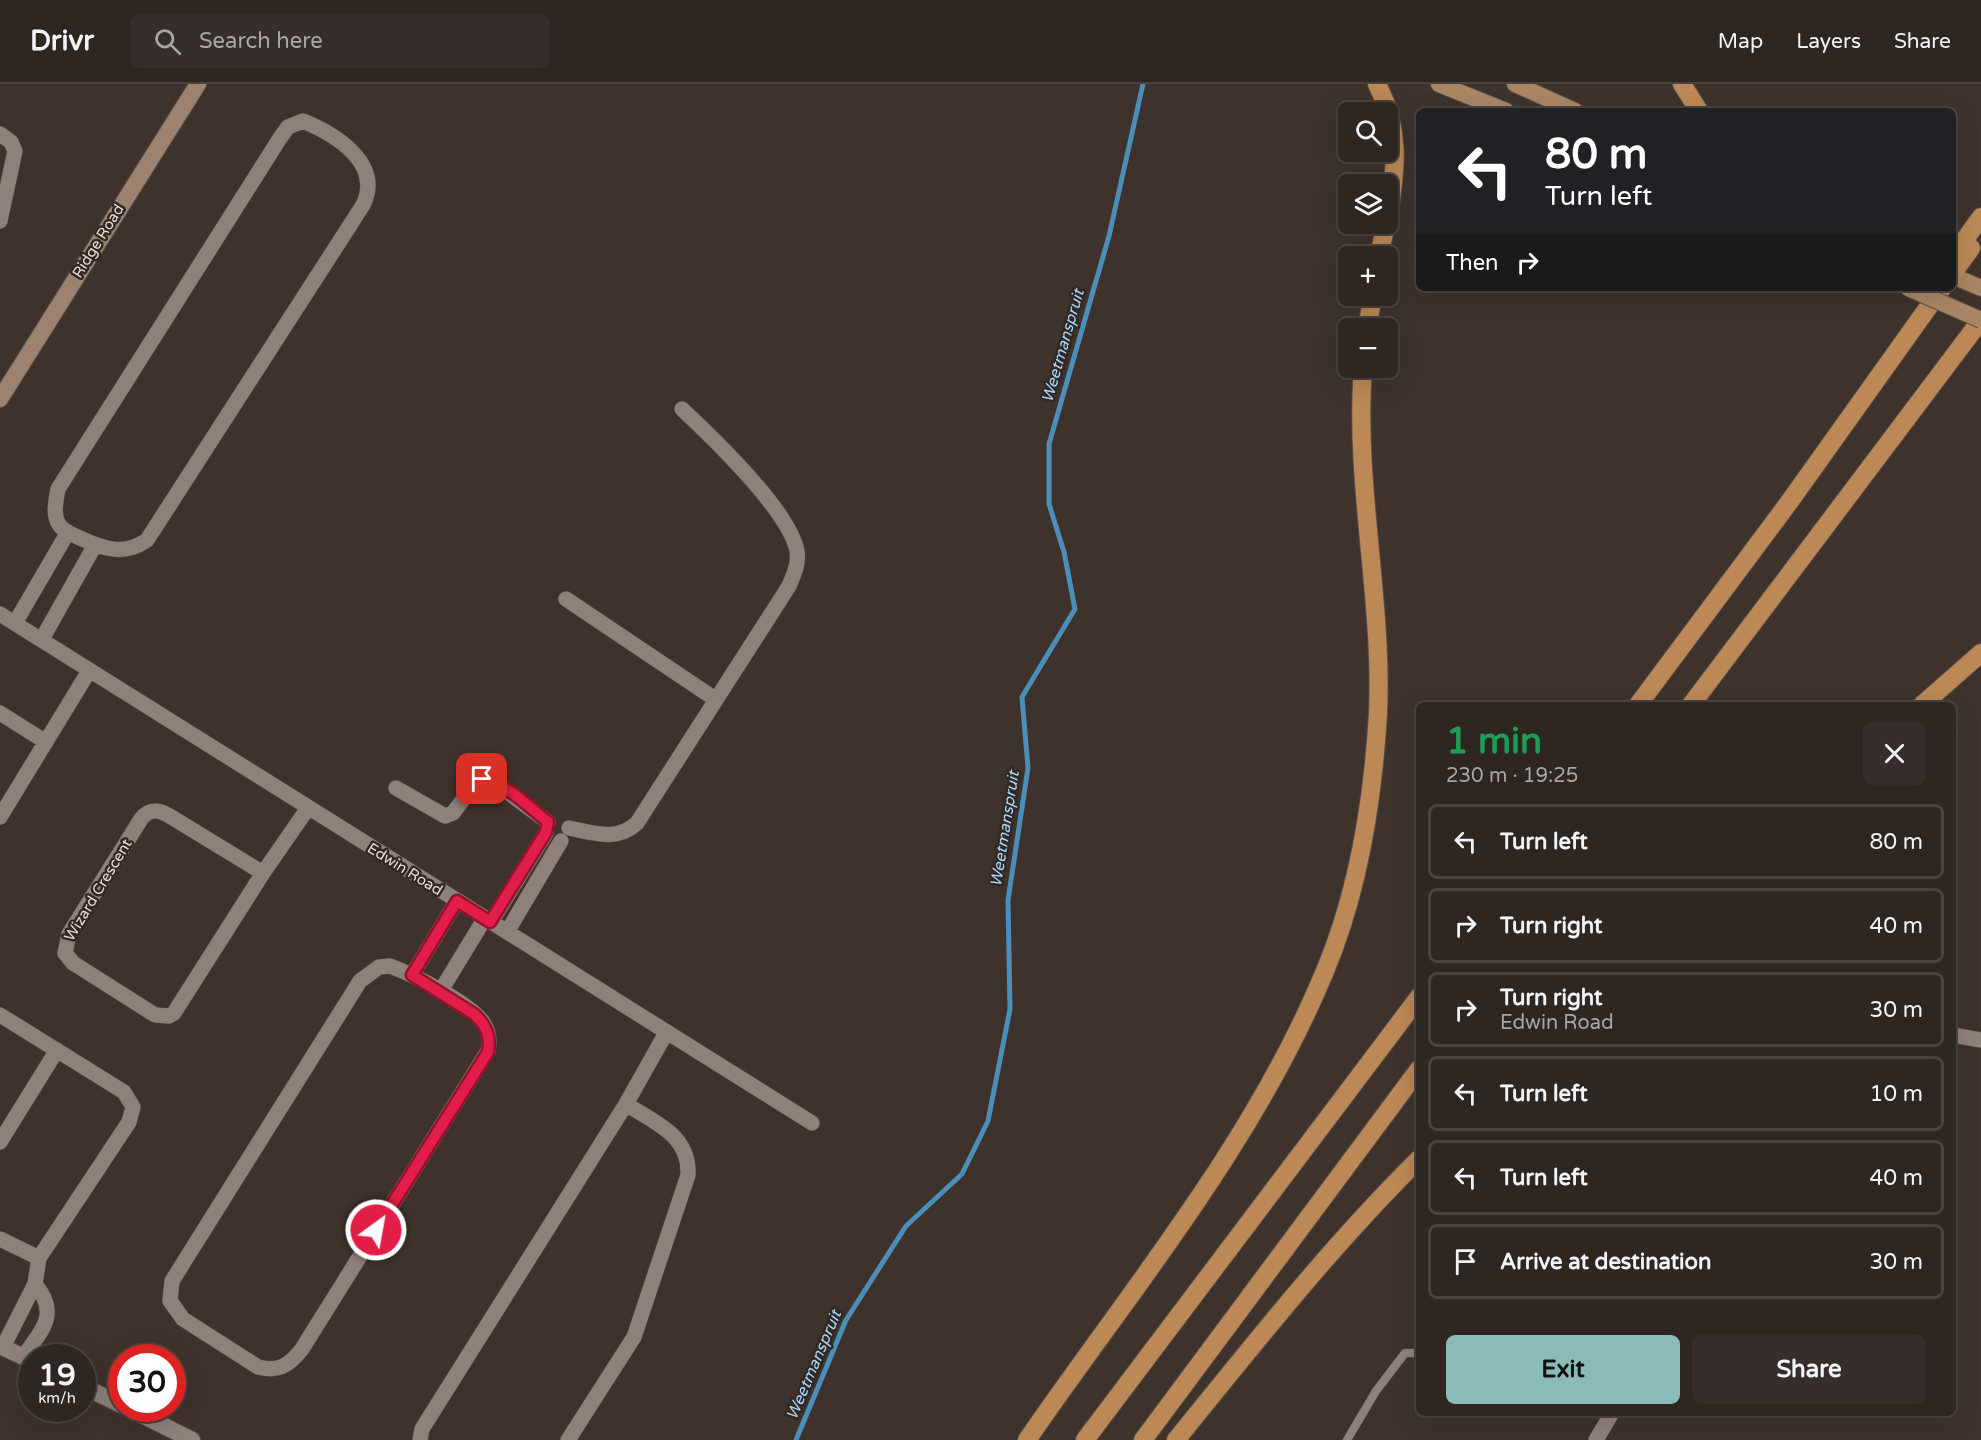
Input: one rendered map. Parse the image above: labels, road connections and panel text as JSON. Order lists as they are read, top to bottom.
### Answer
{
  "streets": {
    "main road": ["Ridge Road"],
    "street": ["Edwin Road", "Wizard Crescent"]
  },
  "crossings": [
    ["Edwin Road", "Wizard Crescent"]
  ],
  "water": ["Weetmanspruit"],
  "page": {
    "header": "Drivr",
    "search": "Search here",
    "nav": ["Map", "Layers", "Share"],
    "map_buttons": ["+", "−"],
    "turn": ["80 m", "Turn left"],
    "then": "Then",
    "heading": ["1 min", "230 m · 19:25"],
    "list": [
      {
        "name": "Turn left",
        "value": "80 m"
      },
      {
        "name": "Turn right",
        "value": "40 m"
      },
      {
        "name": "Turn right",
        "note": "Edwin Road",
        "value": "30 m"
      },
      {
        "name": "Turn left",
        "value": "10 m"
      },
      {
        "name": "Turn left",
        "value": "40 m"
      },
      {
        "name": "Arrive at destination",
        "value": "30 m"
      }
    ],
    "buttons": ["Exit", "Share"],
    "speed": "19 km/h",
    "limit": "30"
  }
}
